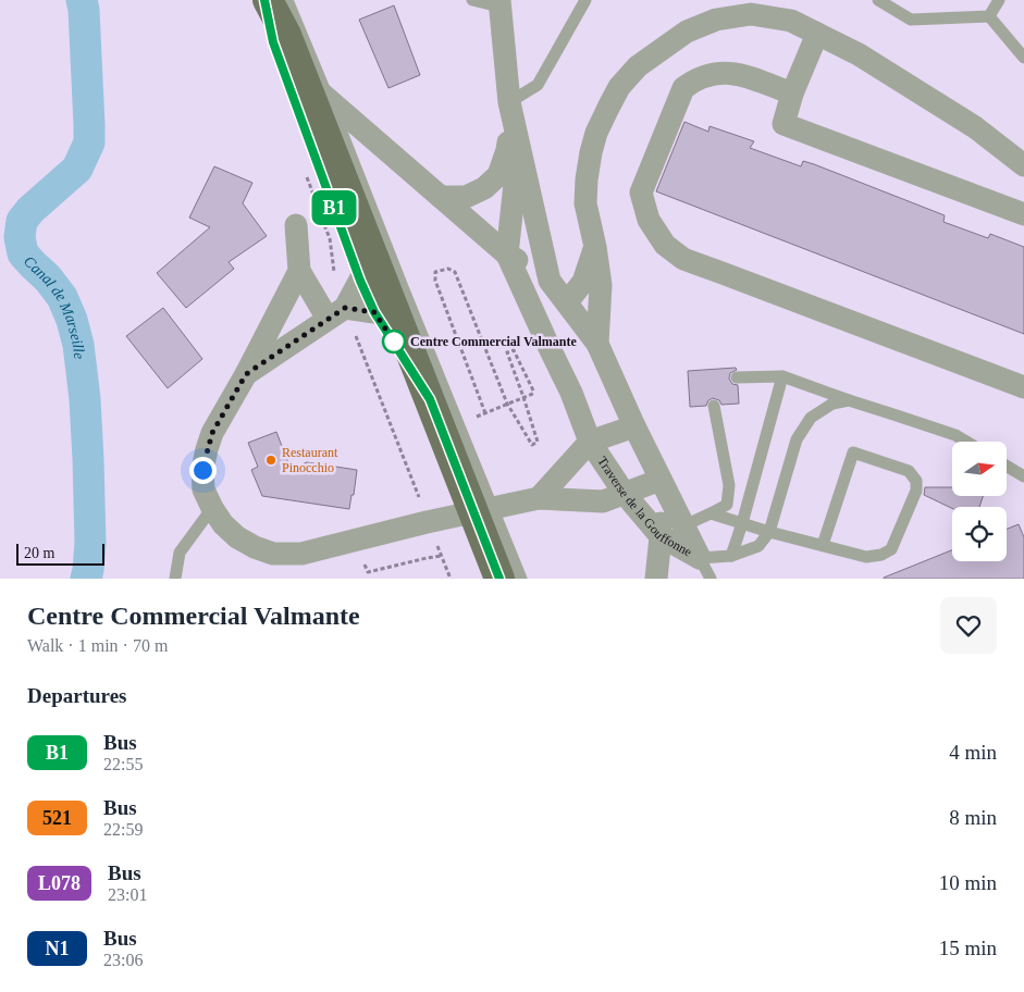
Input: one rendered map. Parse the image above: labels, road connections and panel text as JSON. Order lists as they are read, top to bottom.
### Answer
{
  "streets": {
    "street": ["Traverse de la Gouffonne"]
  },
  "water": ["Canal de Marseille"],
  "places": ["Centre Commercial Valmante", "Restaurant Pinocchio"],
  "lines": ["bus line B1"],
  "scale_bar": "20 m",
  "north": "right",
  "page": {
    "on_map": "B1",
    "scale": "20 m",
    "heading": [
      ["Centre Commercial Valmante", "Walk · 1 min · 70 m"],
      "Departures"
    ],
    "list": [
      {
        "mark": "B1",
        "name": "Bus",
        "note": "22:55",
        "value": "4 min"
      },
      {
        "mark": "521",
        "name": "Bus",
        "note": "22:59",
        "value": "8 min"
      },
      {
        "mark": "L078",
        "name": "Bus",
        "note": "23:01",
        "value": "10 min"
      },
      {
        "mark": "N1",
        "name": "Bus",
        "note": "23:06",
        "value": "15 min"
      }
    ]
  }
}
